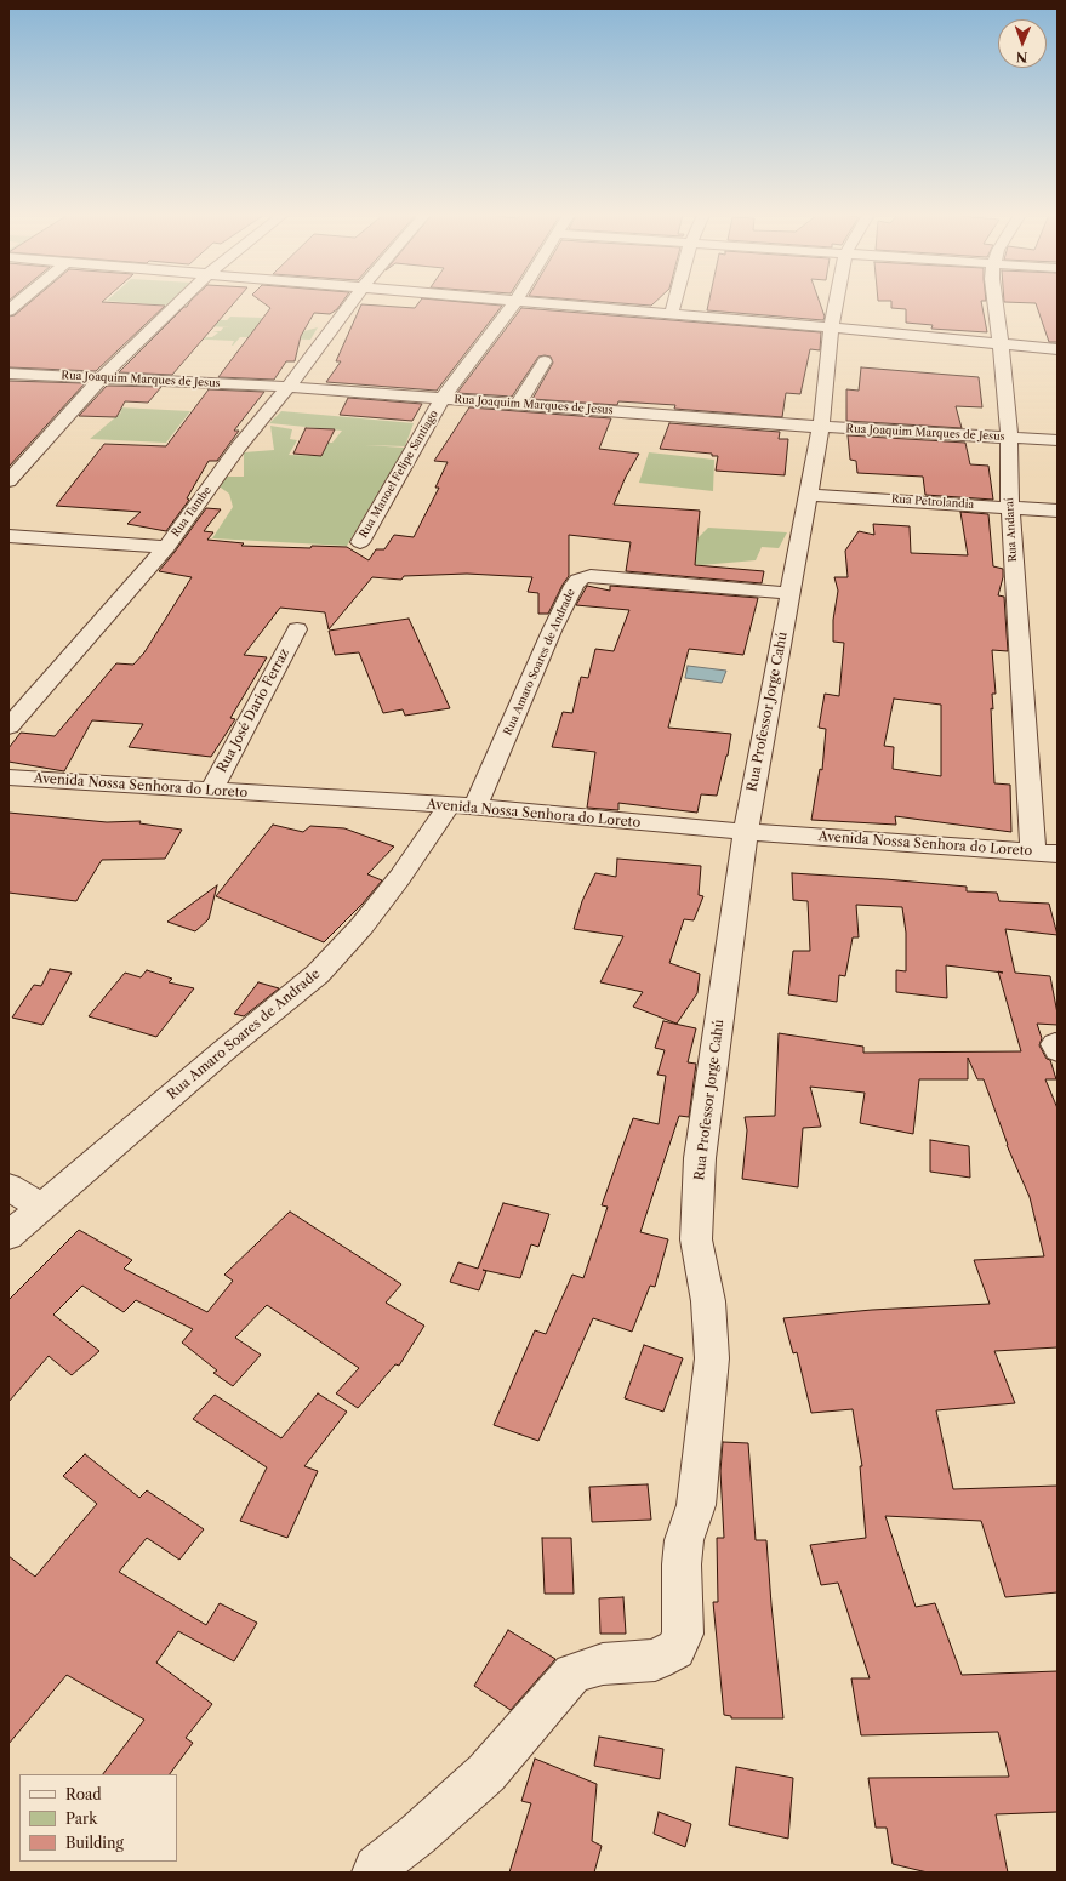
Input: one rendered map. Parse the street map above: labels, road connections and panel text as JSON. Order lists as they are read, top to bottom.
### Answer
{
  "streets": {
    "street": [
      "Rua Joaquim Marques de Jesus",
      "Rua Manoel Felipe Santiago",
      "Rua Petrolandia",
      "Rua Tambe",
      "Rua Andaraí",
      "Rua Amaro Soares de Andrade",
      "Rua José Dario Ferraz",
      "Rua Professor Jorge Cahú",
      "Avenida Nossa Senhora do Loreto"
    ]
  },
  "crossings": [
    ["Rua Joaquim Marques de Jesus", "Rua Manoel Felipe Santiago"],
    ["Rua Joaquim Marques de Jesus", "Rua Tambe"],
    ["Rua Joaquim Marques de Jesus", "Rua Andaraí"],
    ["Rua Joaquim Marques de Jesus", "Rua Professor Jorge Cahú"],
    ["Rua Petrolandia", "Rua Andaraí"],
    ["Rua Petrolandia", "Rua Professor Jorge Cahú"],
    ["Rua Andaraí", "Avenida Nossa Senhora do Loreto"],
    ["Rua Amaro Soares de Andrade", "Rua Professor Jorge Cahú"],
    ["Rua Amaro Soares de Andrade", "Avenida Nossa Senhora do Loreto"],
    ["Rua José Dario Ferraz", "Avenida Nossa Senhora do Loreto"],
    ["Rua Professor Jorge Cahú", "Avenida Nossa Senhora do Loreto"]
  ],
  "legend": ["Road", "Park", "Building"],
  "north": "bottom"
}
